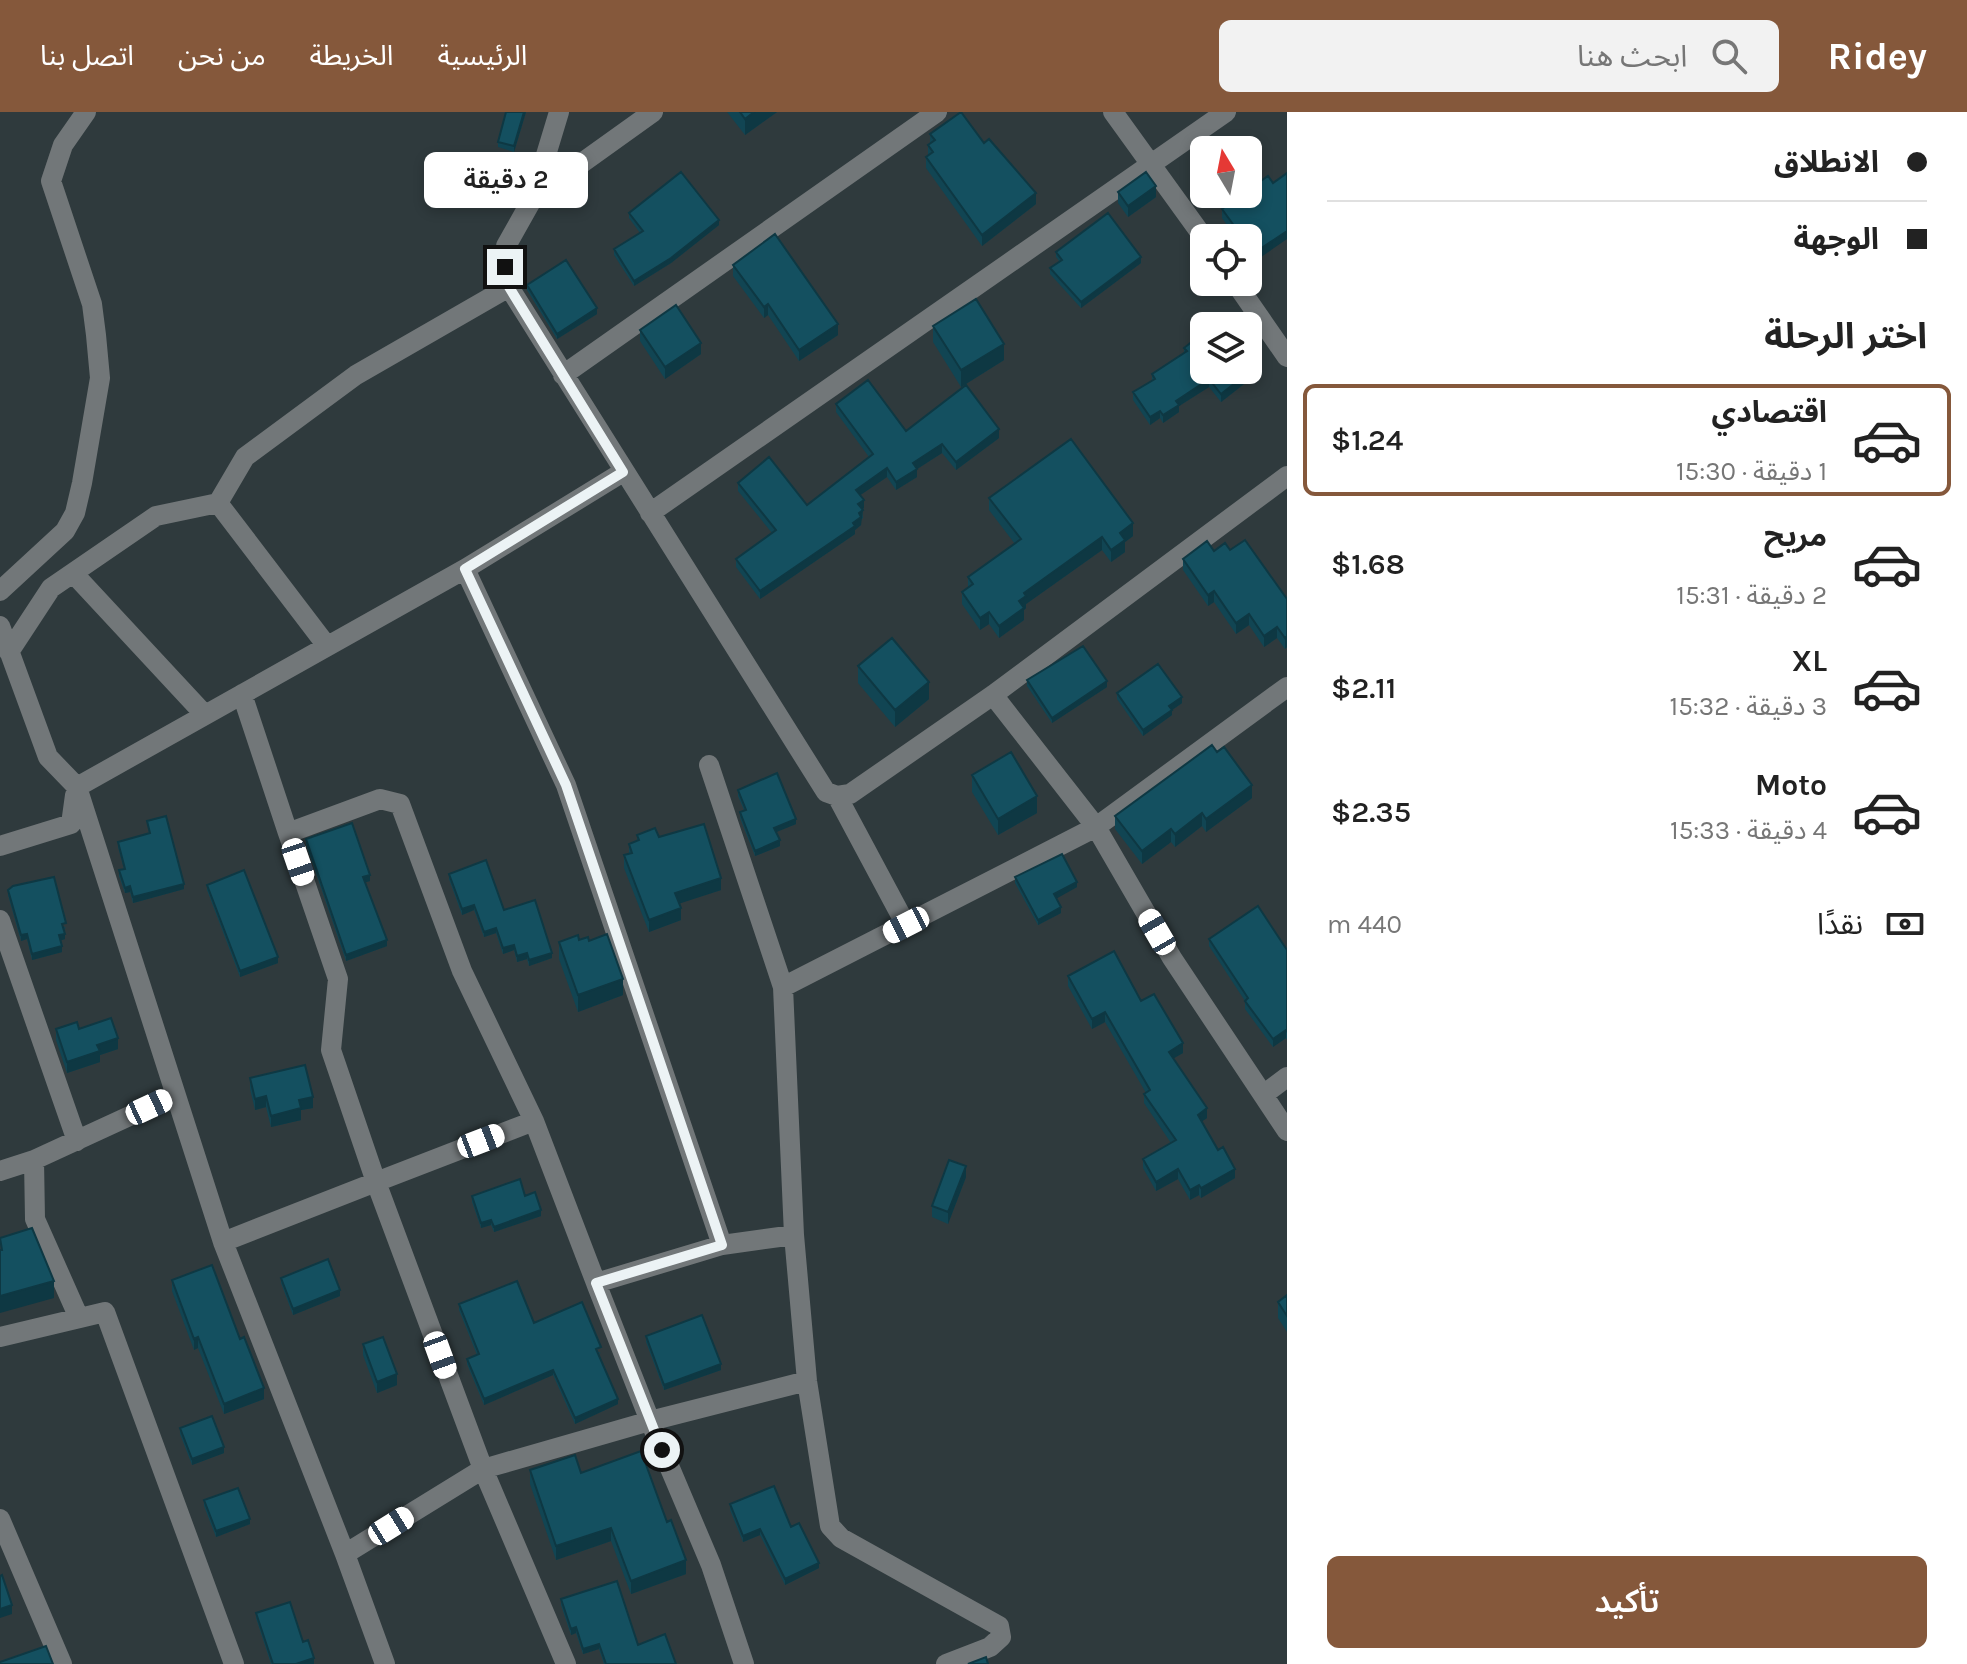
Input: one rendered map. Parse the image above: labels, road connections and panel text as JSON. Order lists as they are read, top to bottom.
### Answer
{
  "north": "top",
  "page": {
    "header": "Ridey",
    "search": "ابحث هنا",
    "nav": [
      "الرئيسية",
      "الخريطة",
      "من نحن",
      "اتصل بنا"
    ],
    "banner": ["الانطلاق", "الوجهة"],
    "bubble": "2 دقيقة",
    "heading": "اختر الرحلة",
    "list": [
      {
        "name": "اقتصادي",
        "note": "1 دقيقة · 15:30",
        "value": "$1.24"
      },
      {
        "name": "مريح",
        "note": "2 دقيقة · 15:31",
        "value": "$1.68"
      },
      {
        "name": "XL",
        "note": "3 دقيقة · 15:32",
        "value": "$2.11"
      },
      {
        "name": "Moto",
        "note": "4 دقيقة · 15:33",
        "value": "$2.35"
      }
    ],
    "pay": ["نقدًا", "440 m"],
    "buttons": "تأكيد"
  }
}
